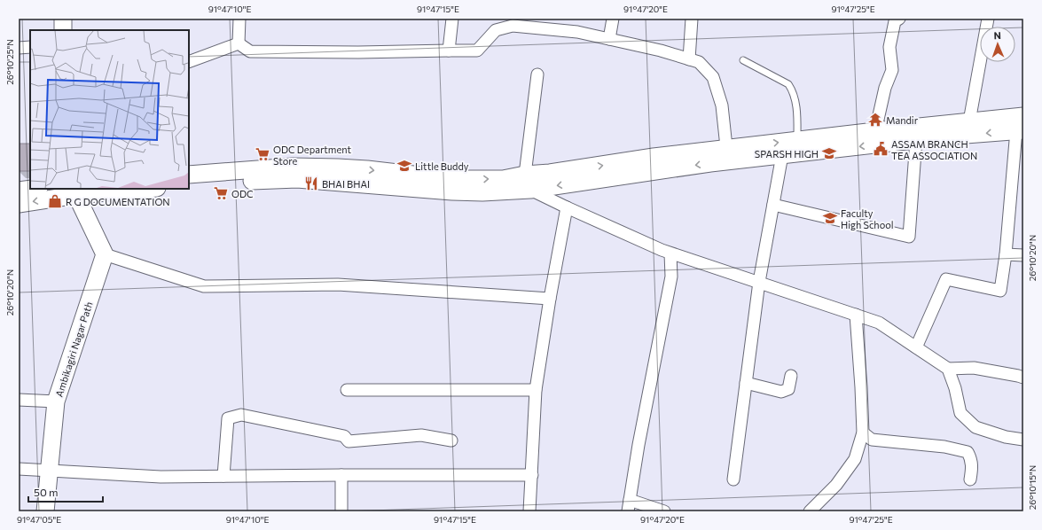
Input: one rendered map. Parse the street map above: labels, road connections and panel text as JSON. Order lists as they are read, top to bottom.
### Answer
{
  "streets": {
    "main road": ["Ambikagiri Nagar Path"]
  },
  "places": {
    "temple": ["Mandir"],
    "public building": ["ASSAM BRANCH TEA ASSOCIATION"],
    "school or university": ["SPARSH HIGH", "Little Buddy", "Faculty High School"],
    "supermarket": ["ODC Department Store", "ODC"],
    "restaurant": ["BHAI BHAI"],
    "shop": ["R G DOCUMENTATION"]
  },
  "scale_bar": "50 m",
  "north": "top",
  "coordinates": [
    "91°47'10\"E",
    "91°47'15\"E",
    "91°47'20\"E",
    "91°47'25\"E",
    "26°10'25\"N",
    "26°10'20\"N",
    "26°10'15\"N",
    "91°47'05\"E"
  ]
}
